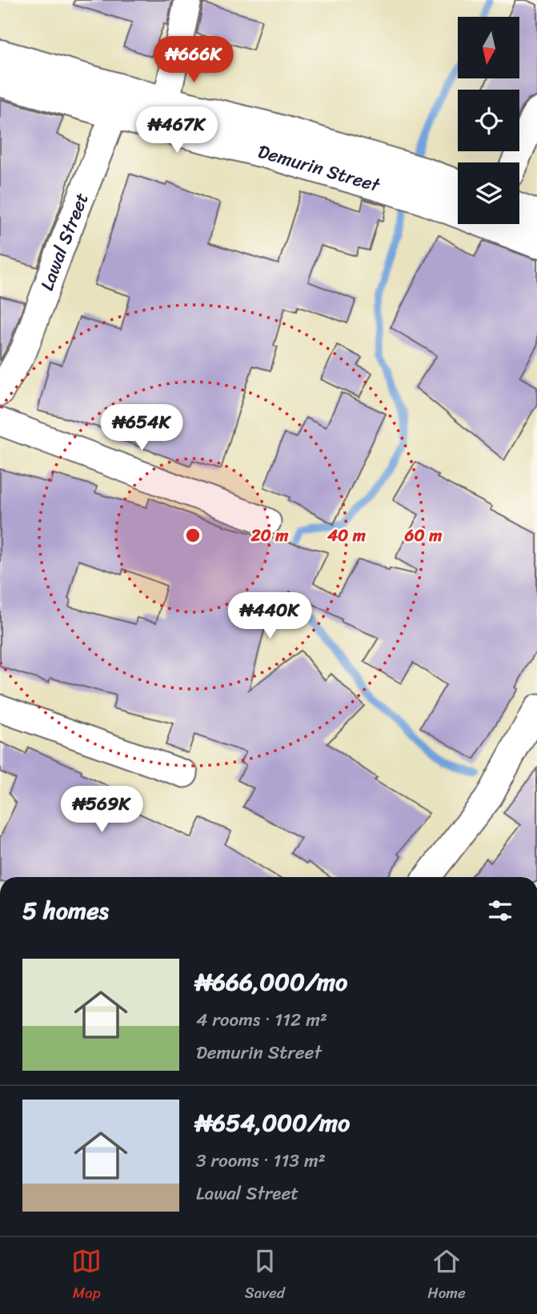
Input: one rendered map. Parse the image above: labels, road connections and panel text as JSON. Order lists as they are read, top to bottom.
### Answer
{
  "streets": {
    "street": ["Demurin Street", "Lawal Street"]
  },
  "crossings": [
    ["Demurin Street", "Lawal Street"]
  ],
  "north": "bottom",
  "page": {
    "price": [
      "₦666K",
      "₦467K",
      "₦654K",
      "₦440K",
      "₦569K"
    ],
    "heading": "5 homes",
    "list": [
      {
        "name": "₦666,000/mo",
        "note": "4 rooms · 112 m² · Demurin Street"
      },
      {
        "name": "₦654,000/mo",
        "note": "3 rooms · 113 m² · Lawal Street"
      }
    ],
    "tabs": ["Map", "Saved", "Home"]
  },
  "rings": ["20 m", "40 m", "60 m"]
}
